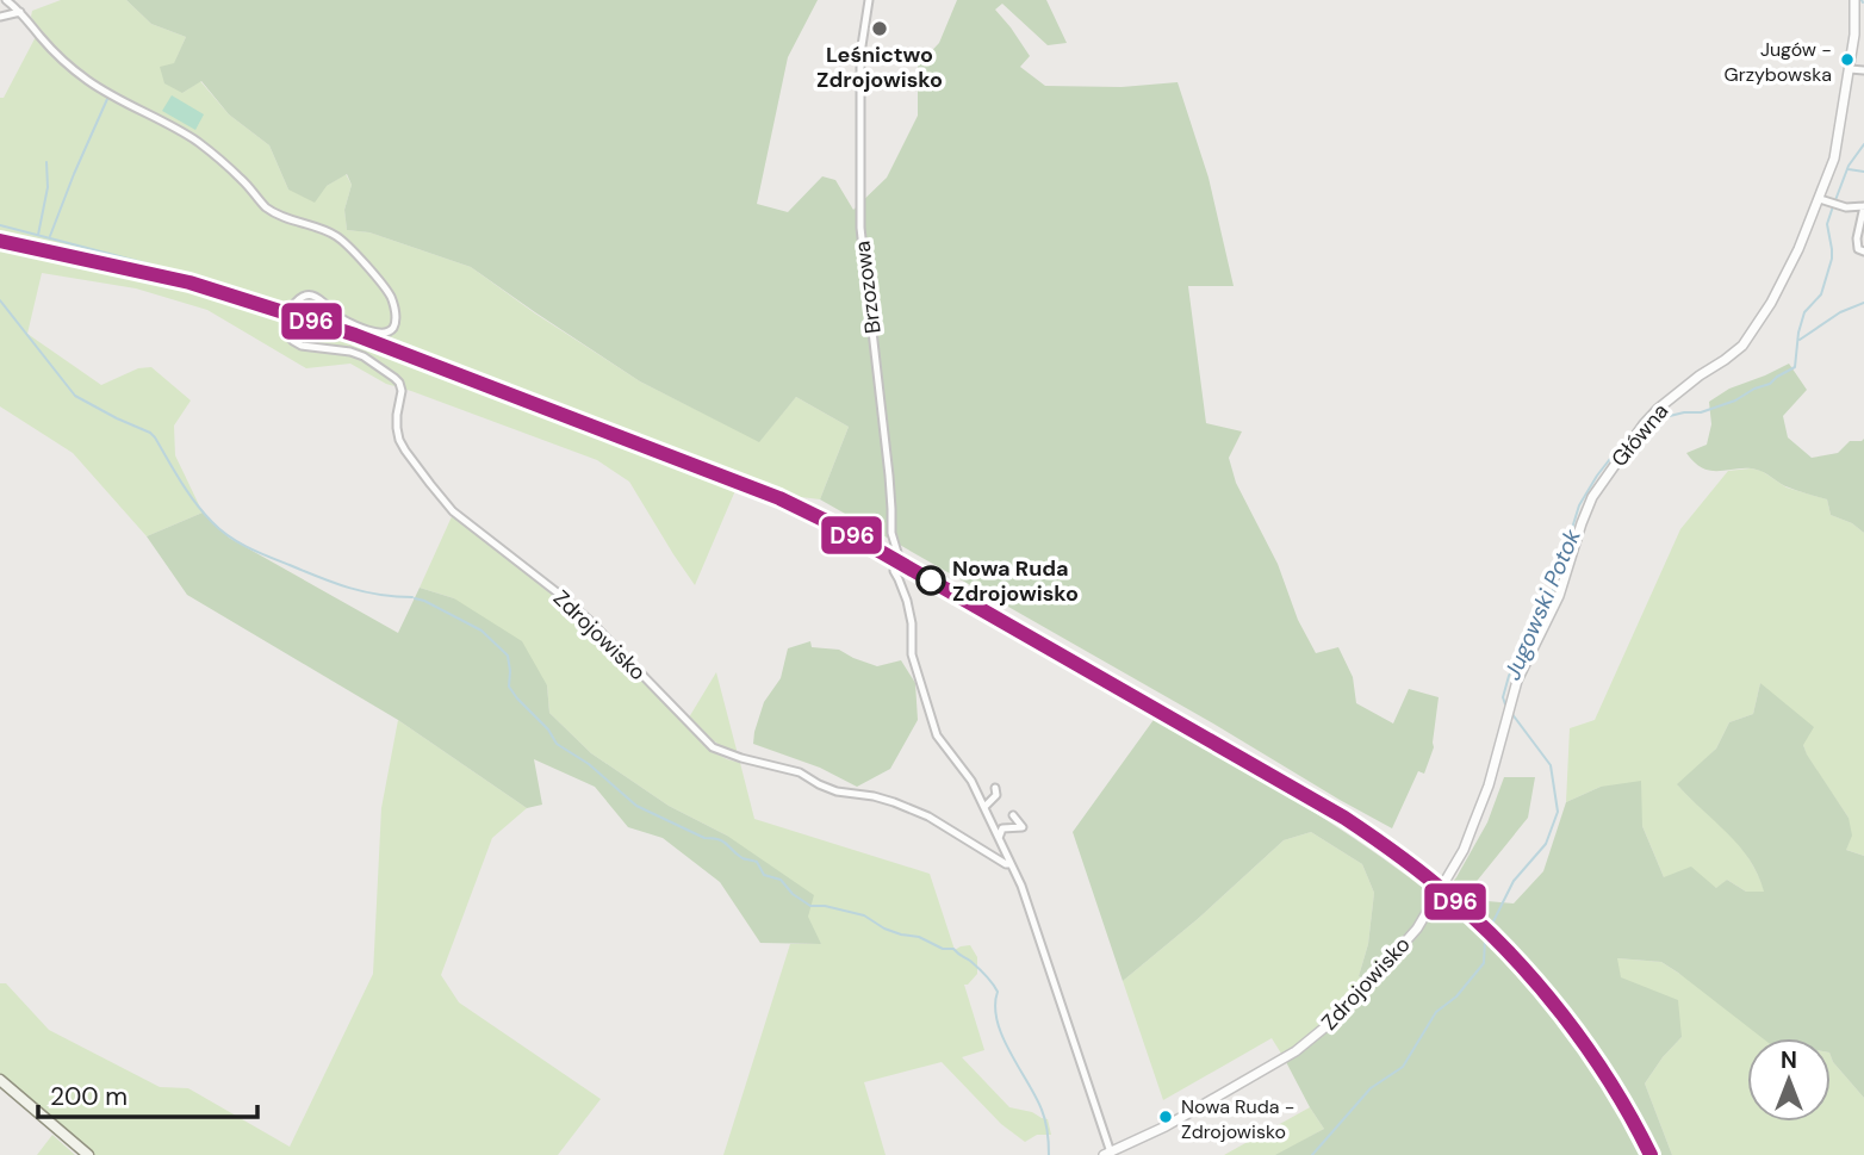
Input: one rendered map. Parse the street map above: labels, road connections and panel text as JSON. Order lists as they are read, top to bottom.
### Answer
{
  "streets": {
    "street": ["Brzozowa", "Główna", "Zdrojowisko"]
  },
  "crossings": [
    ["Brzozowa", "Zdrojowisko"],
    ["Główna", "Zdrojowisko"]
  ],
  "water": ["Jugowski Potok"],
  "places": [
    "Leśnictwo Zdrojowisko",
    "Jugów - Grzybowska",
    "Nowa Ruda Zdrojowisko",
    "Nowa Ruda - Zdrojowisko"
  ],
  "lines": ["transit line D96"],
  "scale_bar": "200 m",
  "north": "top"
}
